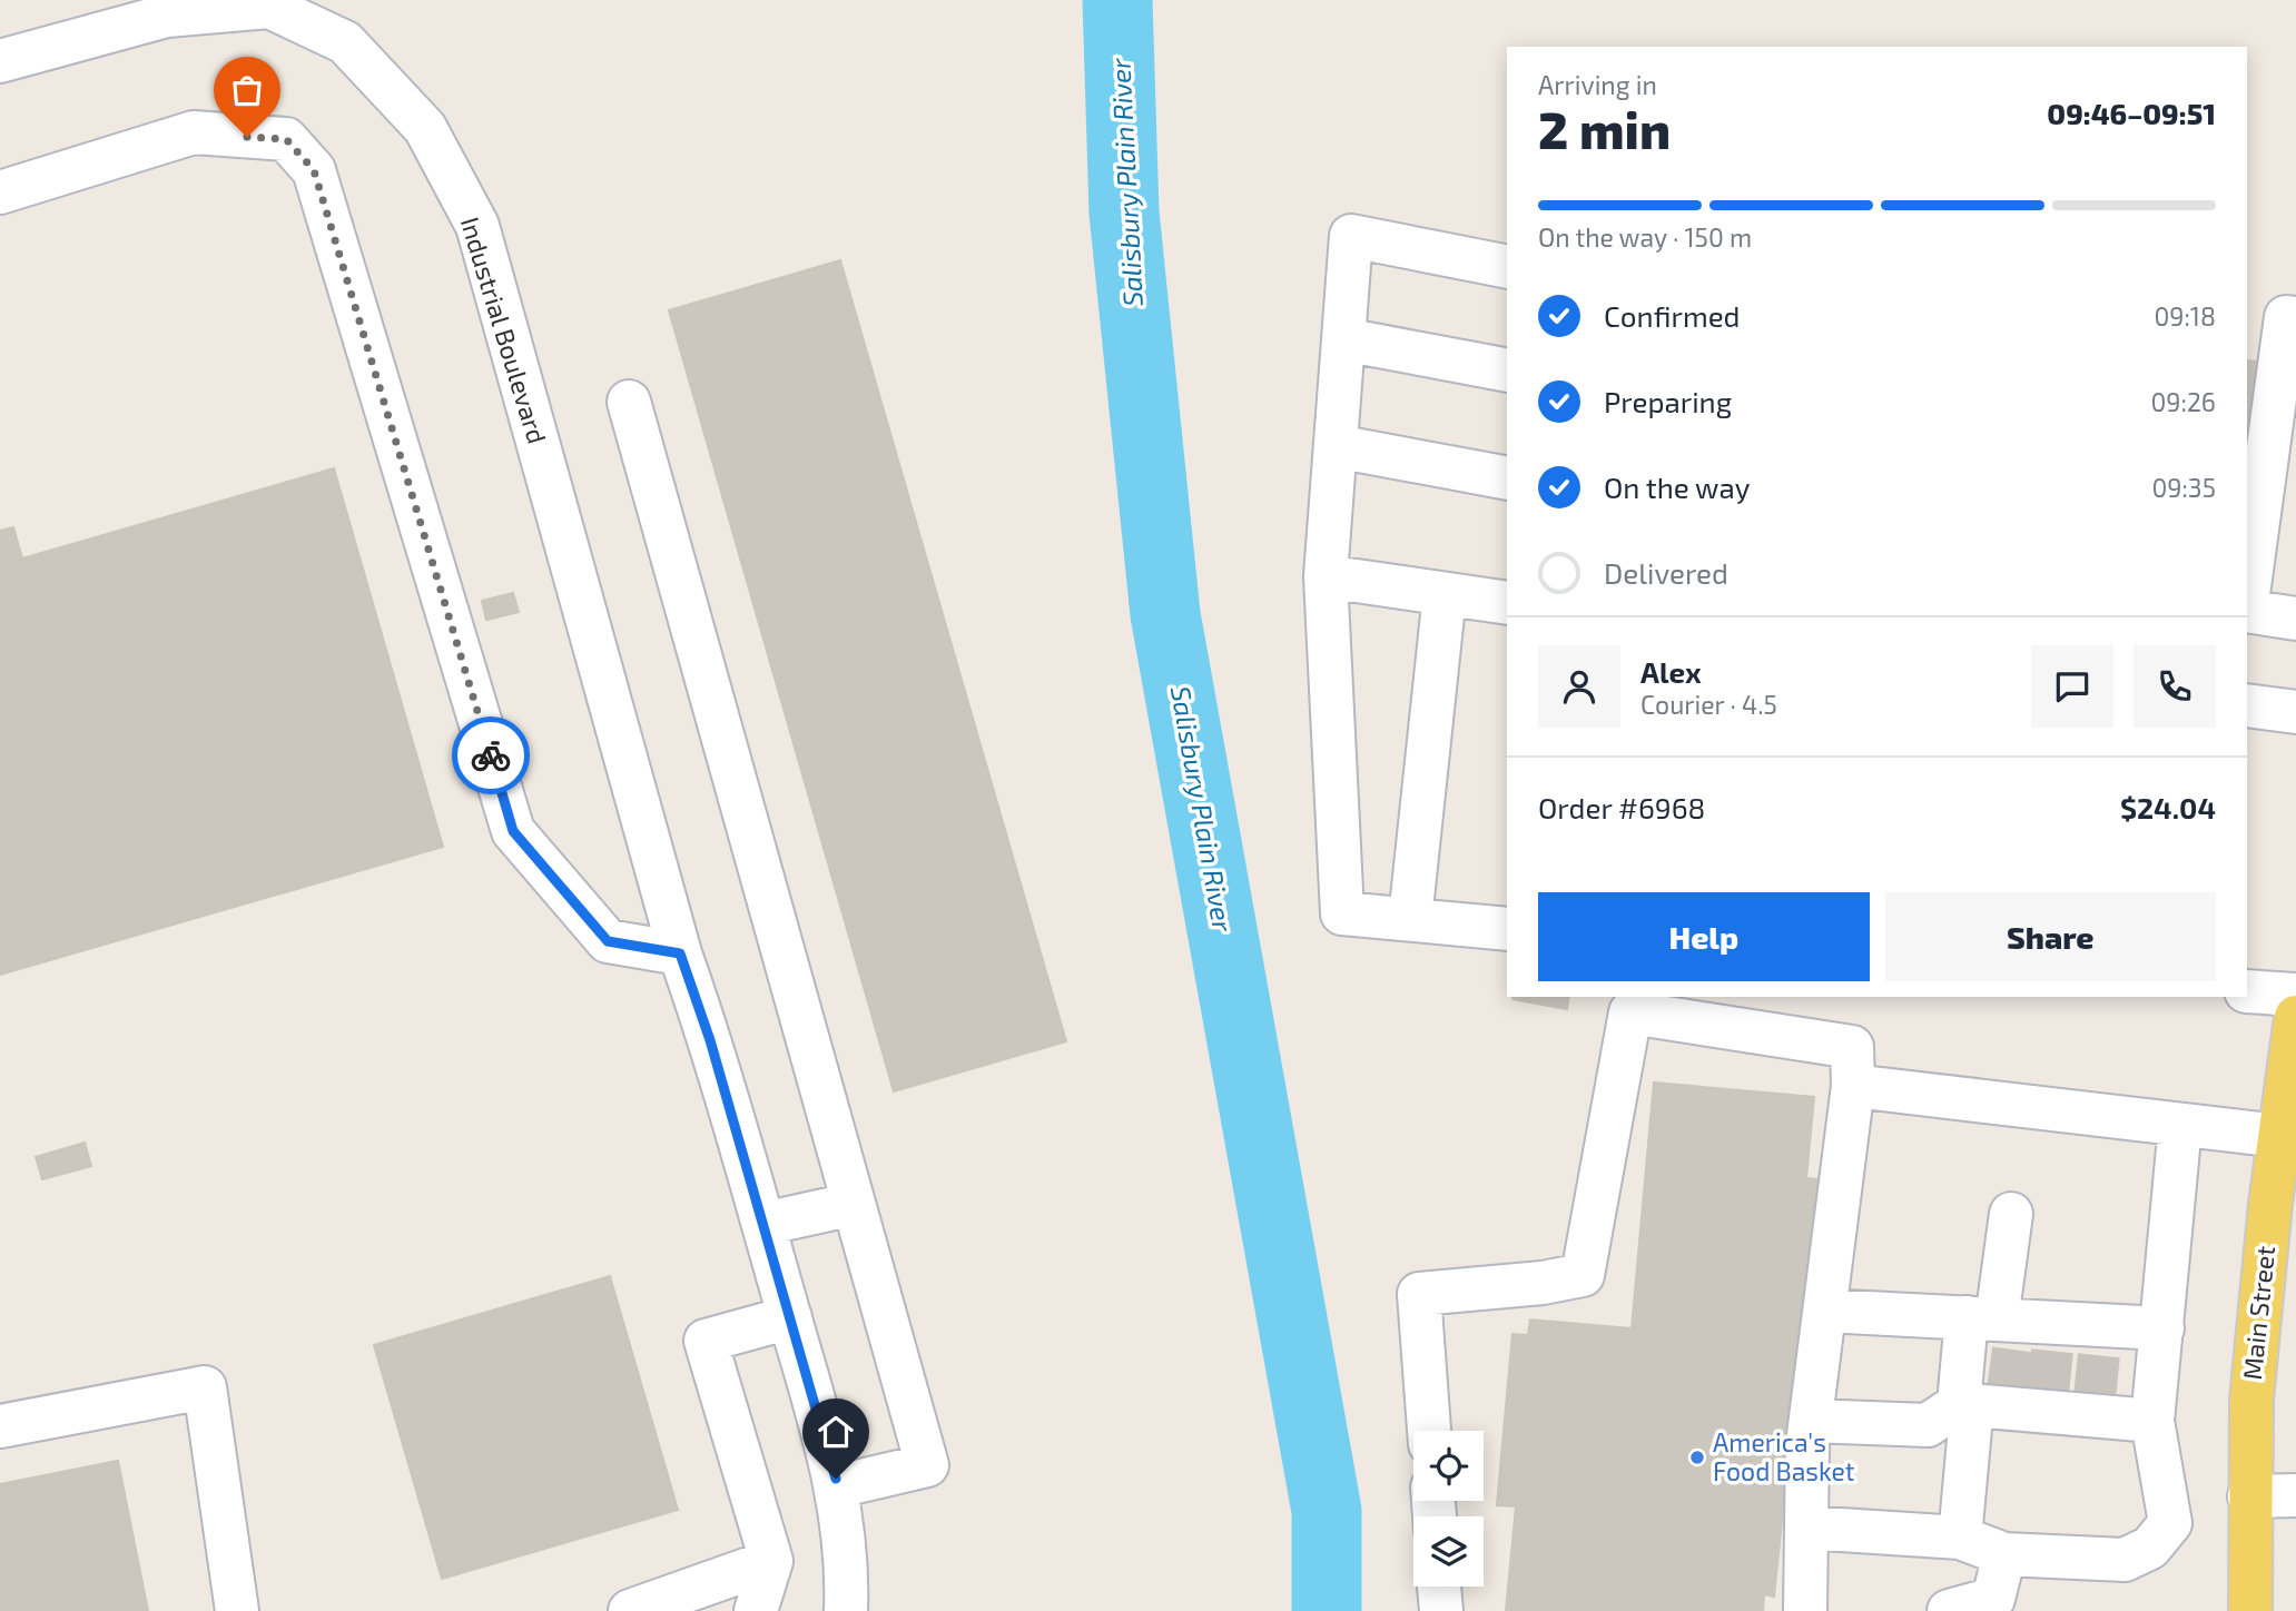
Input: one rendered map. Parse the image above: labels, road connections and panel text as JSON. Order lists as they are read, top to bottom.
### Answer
{
  "streets": {
    "main road": ["Main Street"],
    "street": ["Industrial Boulevard"]
  },
  "water": ["Salisbury Plain River"],
  "places": ["America's Food Basket"],
  "page": {
    "heading": ["2 min", "Arriving in", "09:46–09:51"],
    "panel": [
      "Alex",
      "Courier · 4.5",
      "Order #6968",
      "$24.04"
    ],
    "bar": "On the way · 150 m",
    "list": [
      ["Confirmed", "09:18"],
      ["Preparing", "09:26"],
      ["On the way", "09:35"],
      "Delivered"
    ],
    "buttons": ["Help", "Share"]
  }
}
